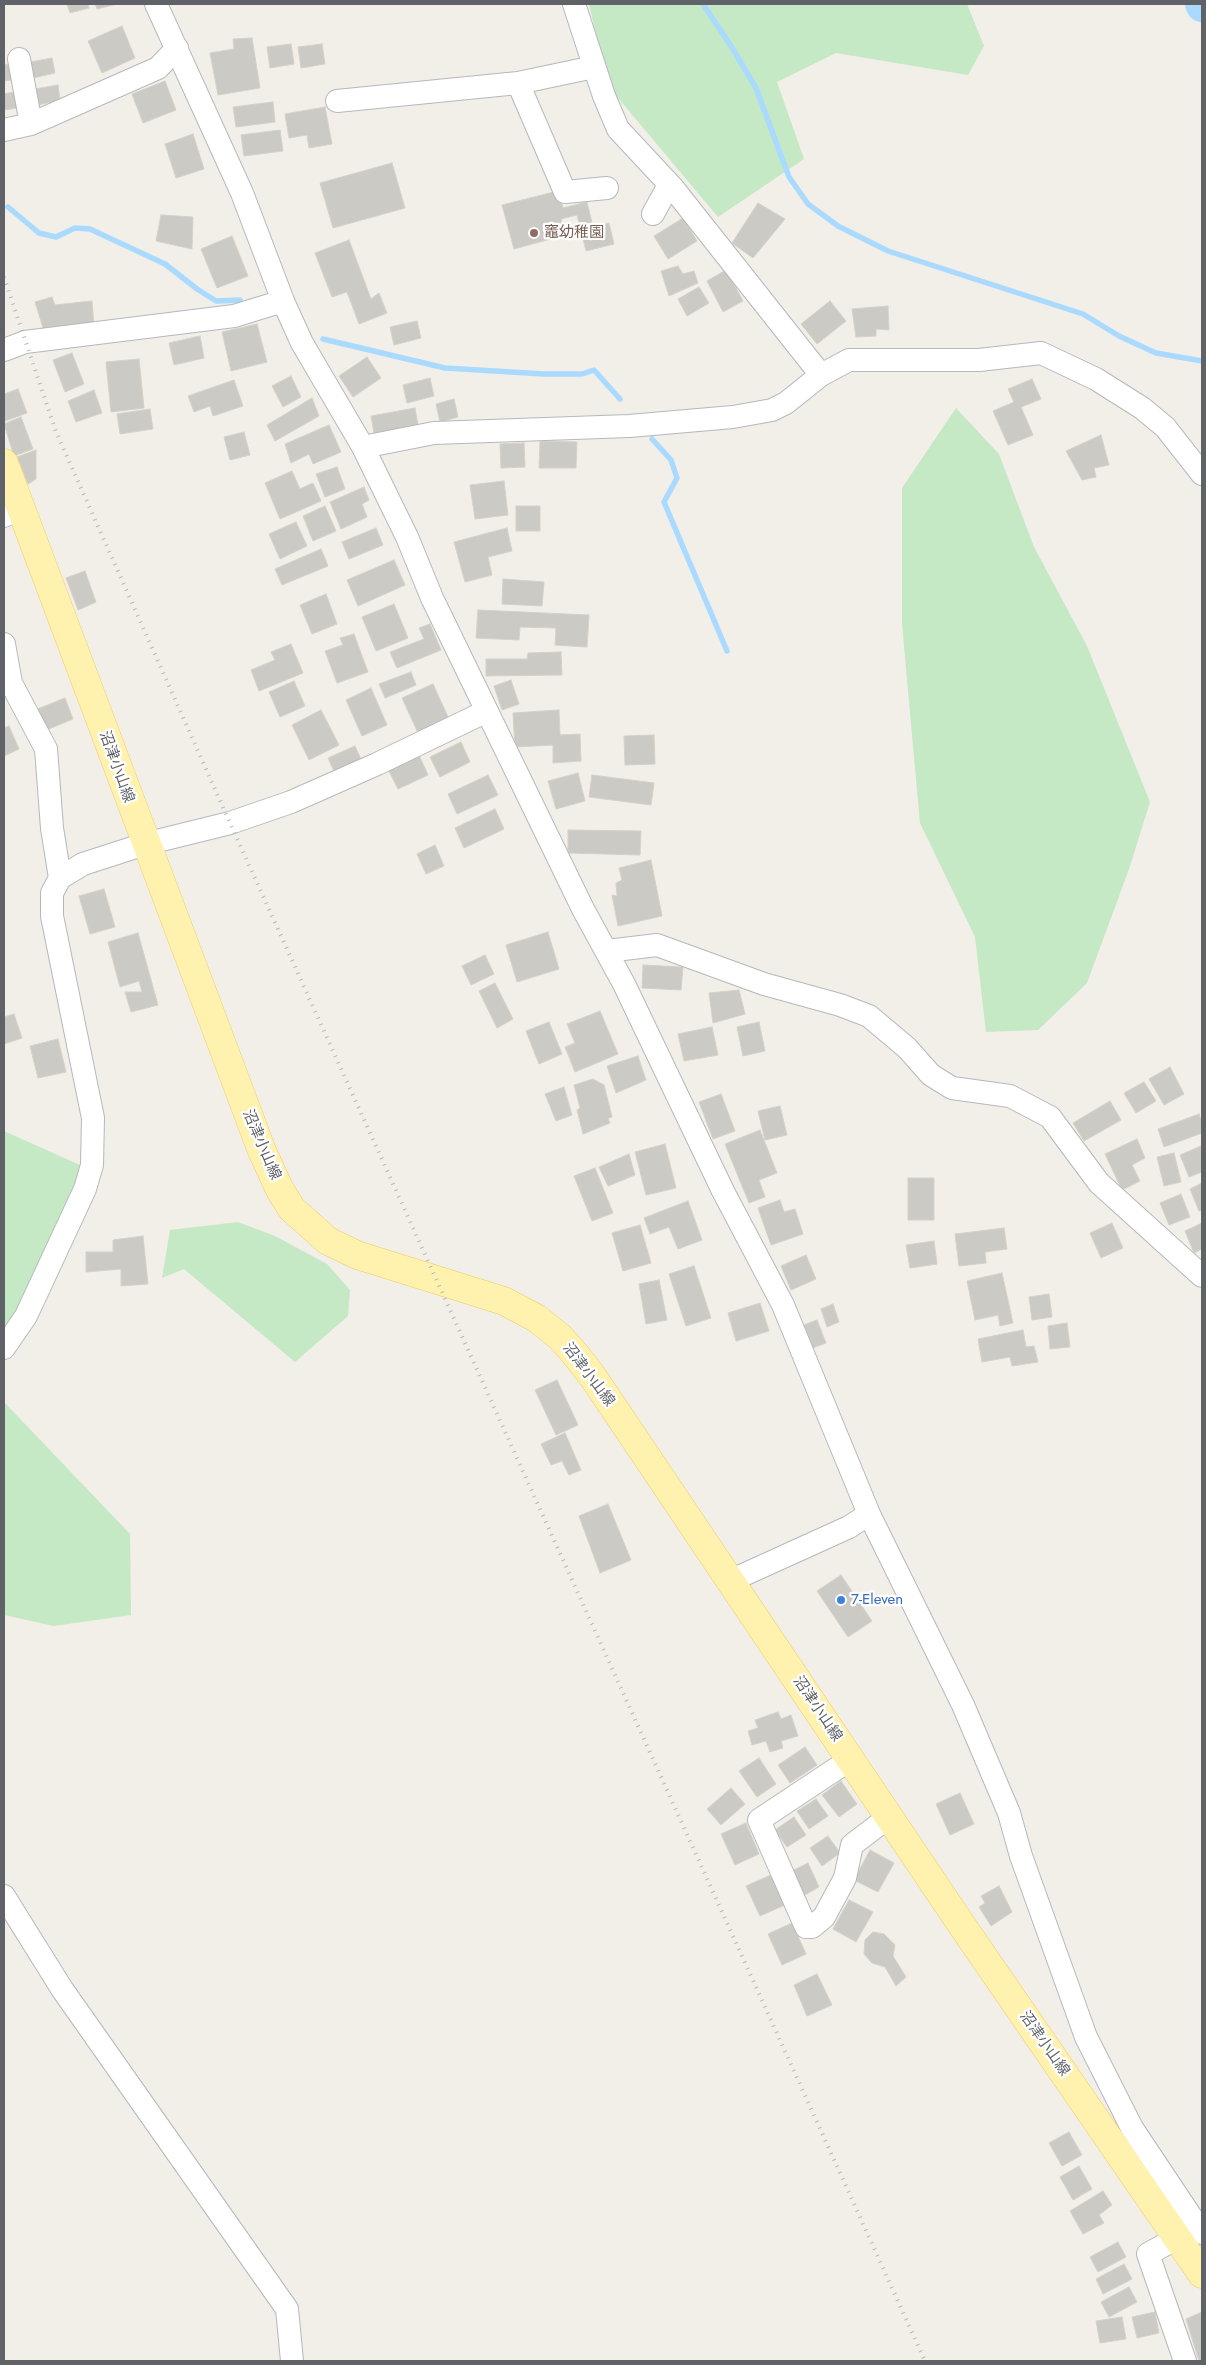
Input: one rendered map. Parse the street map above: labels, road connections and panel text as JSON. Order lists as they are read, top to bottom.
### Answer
{
  "streets": {
    "main road": ["沼津小山線"]
  },
  "places": ["竈幼稚園", "7-Eleven"]
}
